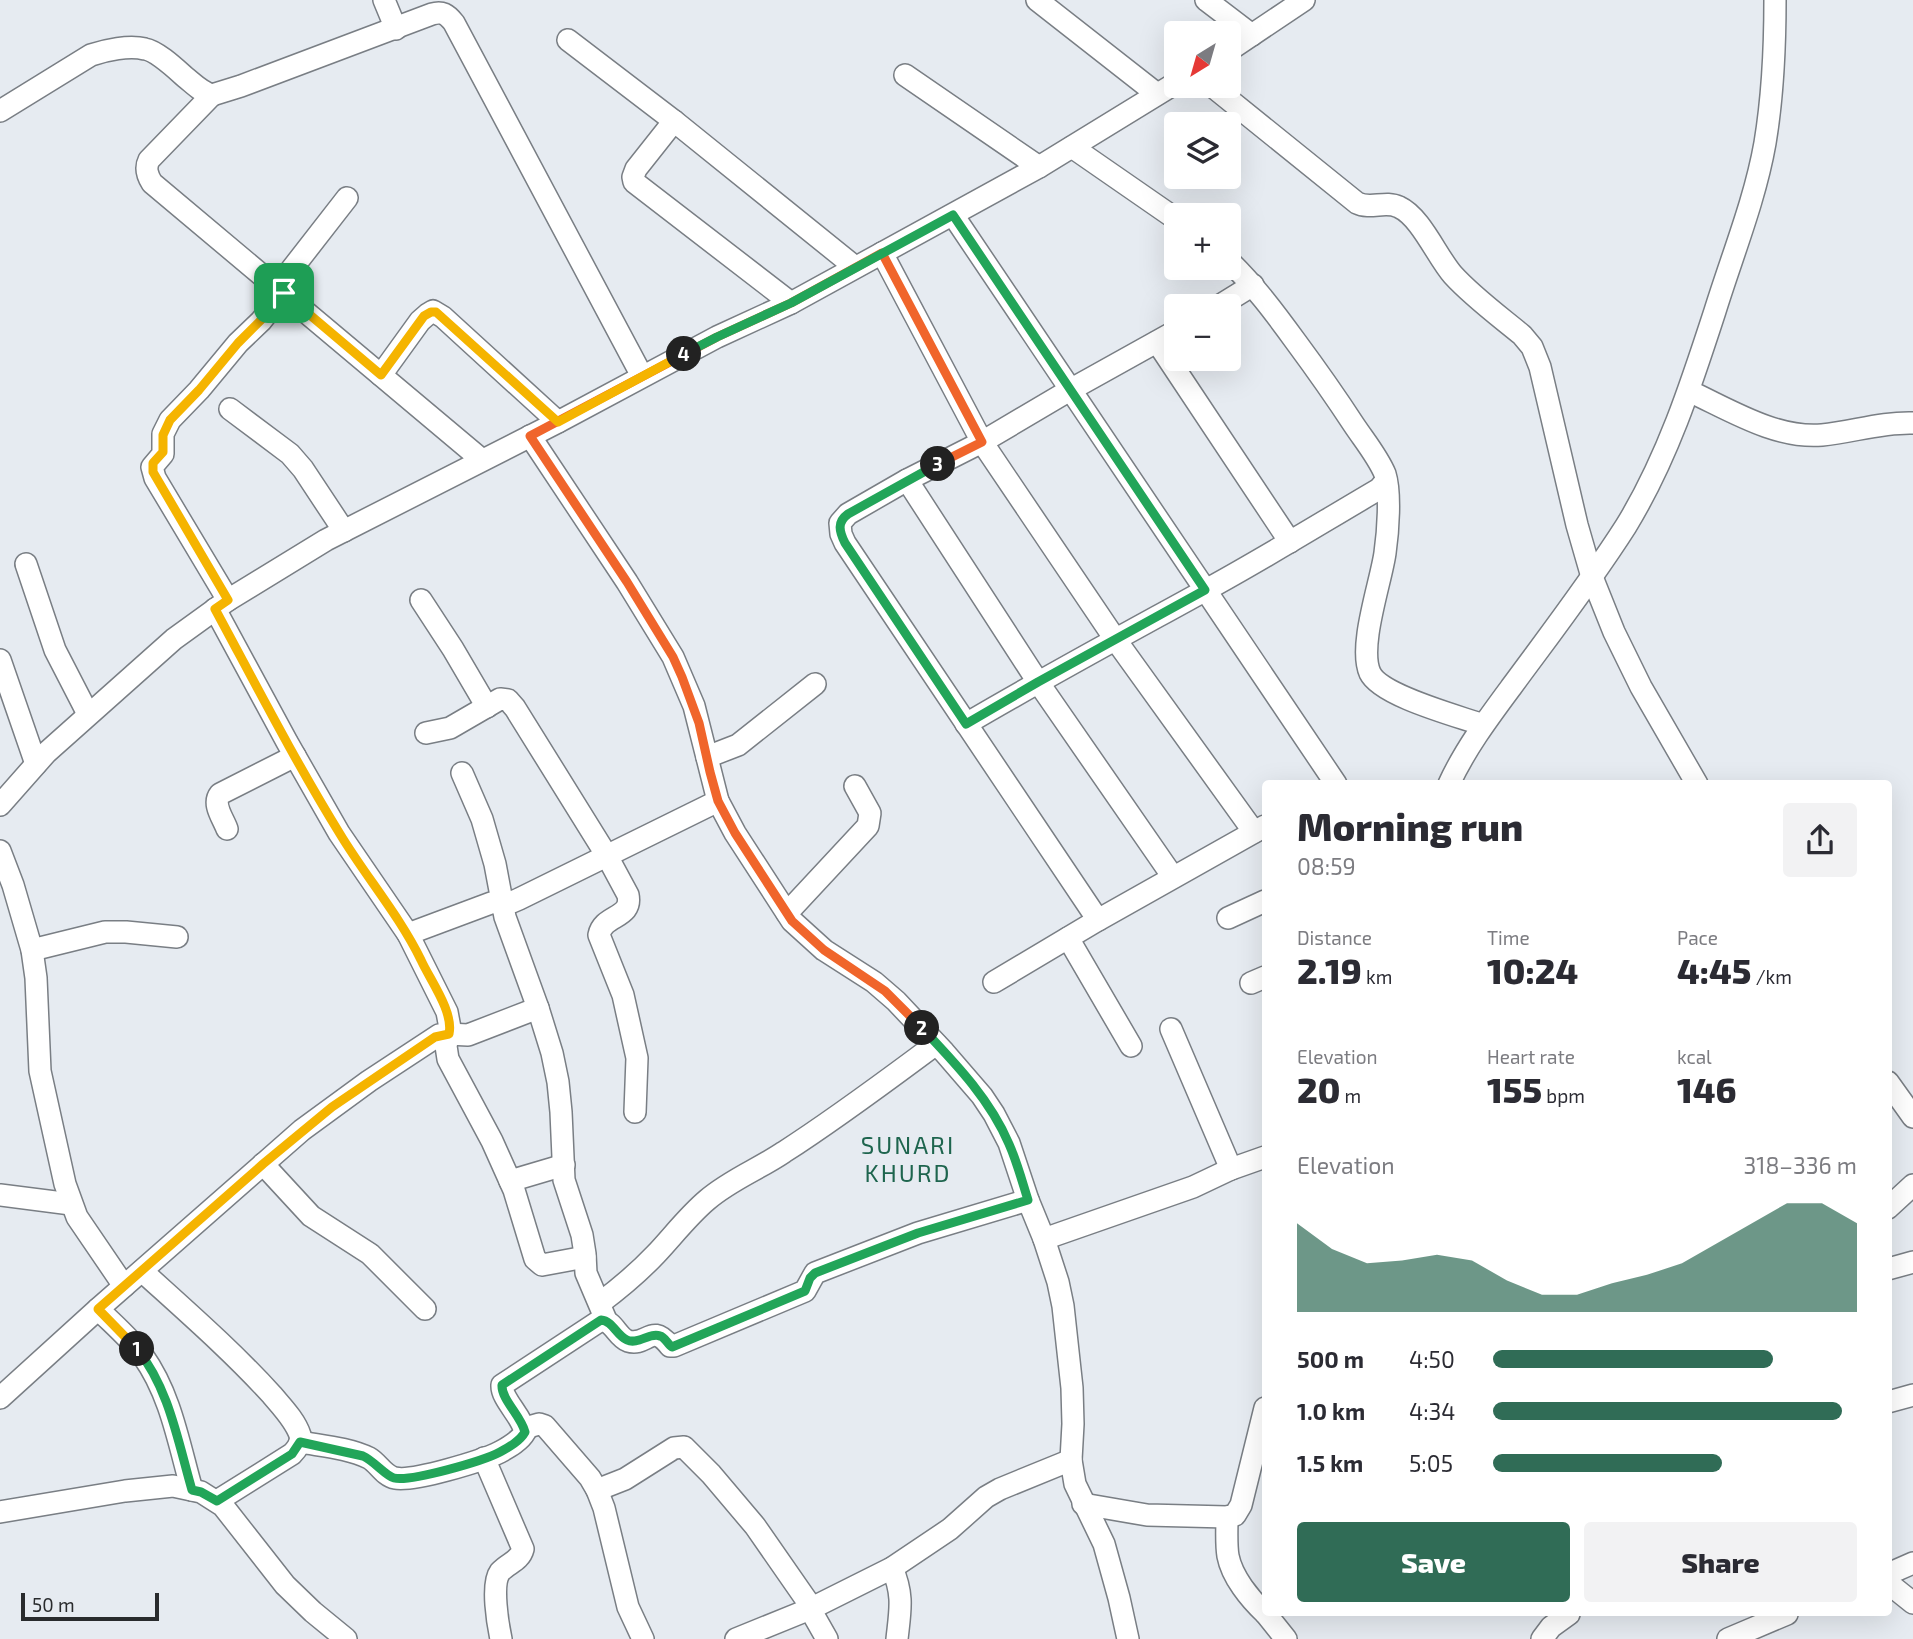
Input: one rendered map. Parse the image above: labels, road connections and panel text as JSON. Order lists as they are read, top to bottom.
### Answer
{
  "districts": ["SUNARI KHURD"],
  "scale_bar": "50 m",
  "north": "bottom left",
  "page": {
    "map_buttons": ["+", "−"],
    "pins": [
      "4",
      "3",
      "2",
      "1"
    ],
    "heading": ["Morning run", "08:59"],
    "stats": [
      ["Distance", "2.19 km"],
      ["Time", "10:24"],
      ["Pace", "4:45 /km"],
      ["Elevation", "20 m"],
      ["Heart rate", "155 bpm"],
      ["kcal", "146"]
    ],
    "chart": ["Elevation", "318–336 m"],
    "list": [
      {
        "name": "500 m",
        "note": "4:50"
      },
      {
        "name": "1.0 km",
        "note": "4:34"
      },
      {
        "name": "1.5 km",
        "note": "5:05"
      }
    ],
    "buttons": ["Save", "Share"],
    "scale": "50 m"
  }
}
